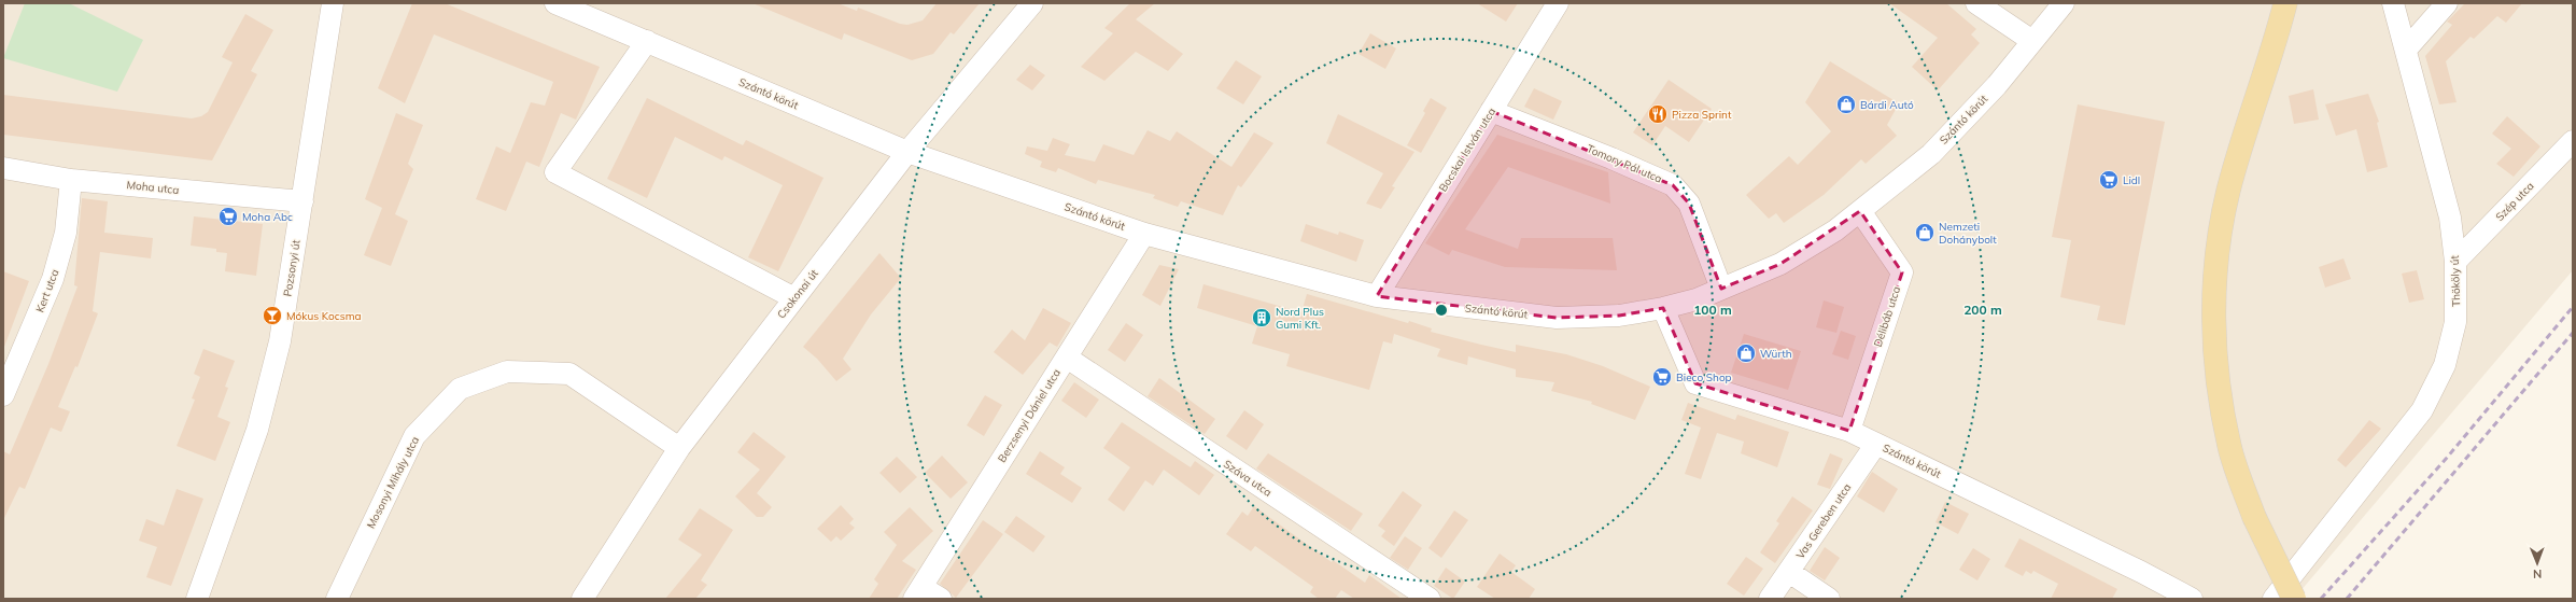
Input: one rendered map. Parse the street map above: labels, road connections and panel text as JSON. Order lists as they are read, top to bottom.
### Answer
{
  "streets": {
    "street": [
      "Szántó körút",
      "Bocskai István utca",
      "Tomory Pál utca",
      "Moha utca",
      "Szép utca",
      "Pozsonyi út",
      "Thököly út",
      "Kert utca",
      "Csokonai út",
      "Délibáb utca",
      "Berzsenyi Dániel utca",
      "Száva utca",
      "Mosonyi Mihály utca",
      "Vas Gereben utca"
    ]
  },
  "crossings": [
    ["Szántó körút", "Bocskai István utca"],
    ["Szántó körút", "Tomory Pál utca"],
    ["Szántó körút", "Csokonai út"],
    ["Szántó körút", "Délibáb utca"],
    ["Szántó körút", "Berzsenyi Dániel utca"],
    ["Szántó körút", "Vas Gereben utca"],
    ["Bocskai István utca", "Tomory Pál utca"],
    ["Moha utca", "Pozsonyi út"],
    ["Moha utca", "Kert utca"],
    ["Szép utca", "Thököly út"],
    ["Csokonai út", "Mosonyi Mihály utca"],
    ["Berzsenyi Dániel utca", "Száva utca"]
  ],
  "places": {
    "shop": ["Bárdi Autó", "Nemzeti Dohánybolt", "Würth"],
    "restaurant": ["Pizza Sprint"],
    "supermarket": ["Lidl", "Moha Abc", "Bieco Shop"],
    "bar": ["Mókus Kocsma"],
    "building": ["Nord Plus Gumi Kft."]
  },
  "north": "bottom",
  "rings": ["100 m", "200 m"]
}
